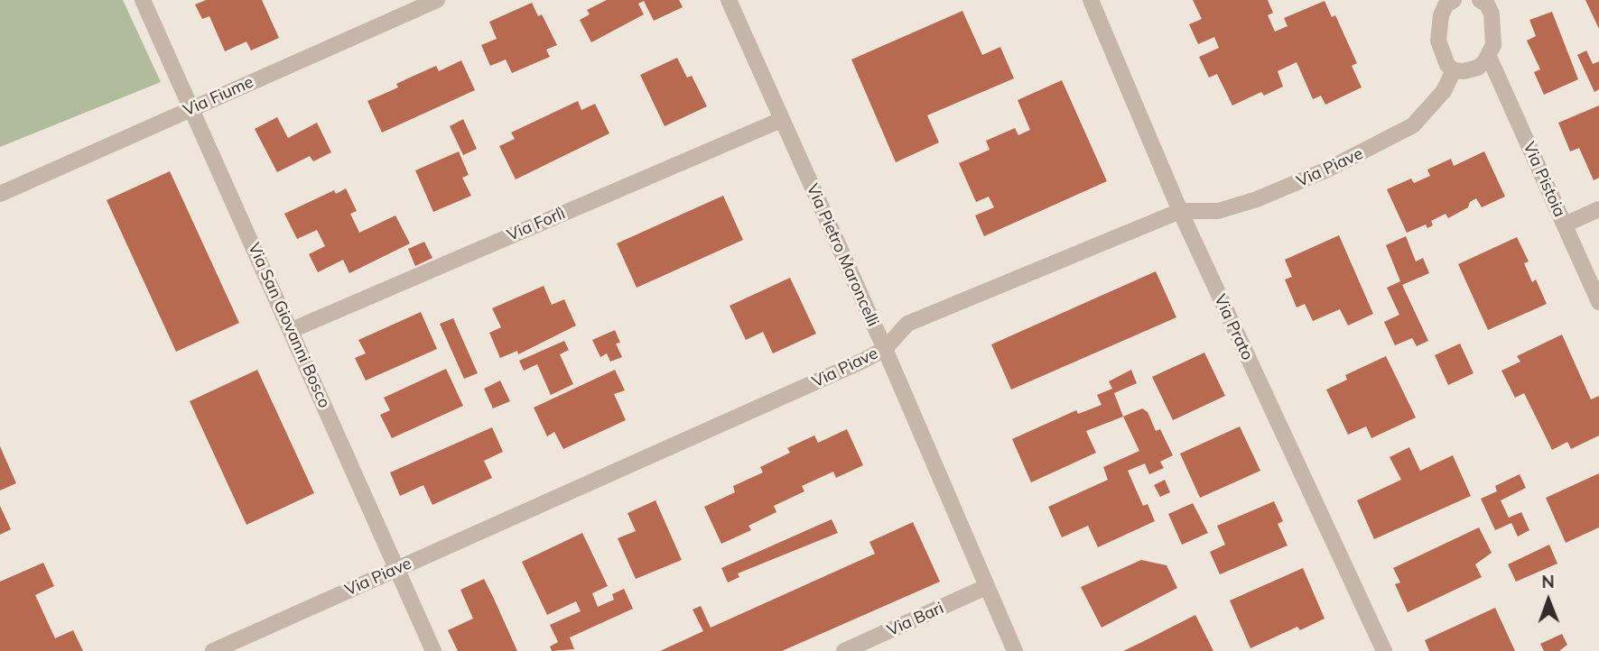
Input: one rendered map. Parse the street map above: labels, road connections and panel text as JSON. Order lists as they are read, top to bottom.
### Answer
{
  "streets": {
    "street": [
      "Via Fiume",
      "Via Piave",
      "Via Pistoia",
      "Via Forlì",
      "Via Pietro Maroncelli",
      "Via San Giovanni Bosco",
      "Via Prato",
      "Via Bari"
    ]
  },
  "crossings": [
    ["Via Fiume", "Via San Giovanni Bosco"],
    ["Via Piave", "Via Pietro Maroncelli"],
    ["Via Piave", "Via San Giovanni Bosco"],
    ["Via Piave", "Via Prato"],
    ["Via Forlì", "Via Pietro Maroncelli"],
    ["Via Forlì", "Via San Giovanni Bosco"],
    ["Via Pietro Maroncelli", "Via Bari"]
  ],
  "north": "top"
}
